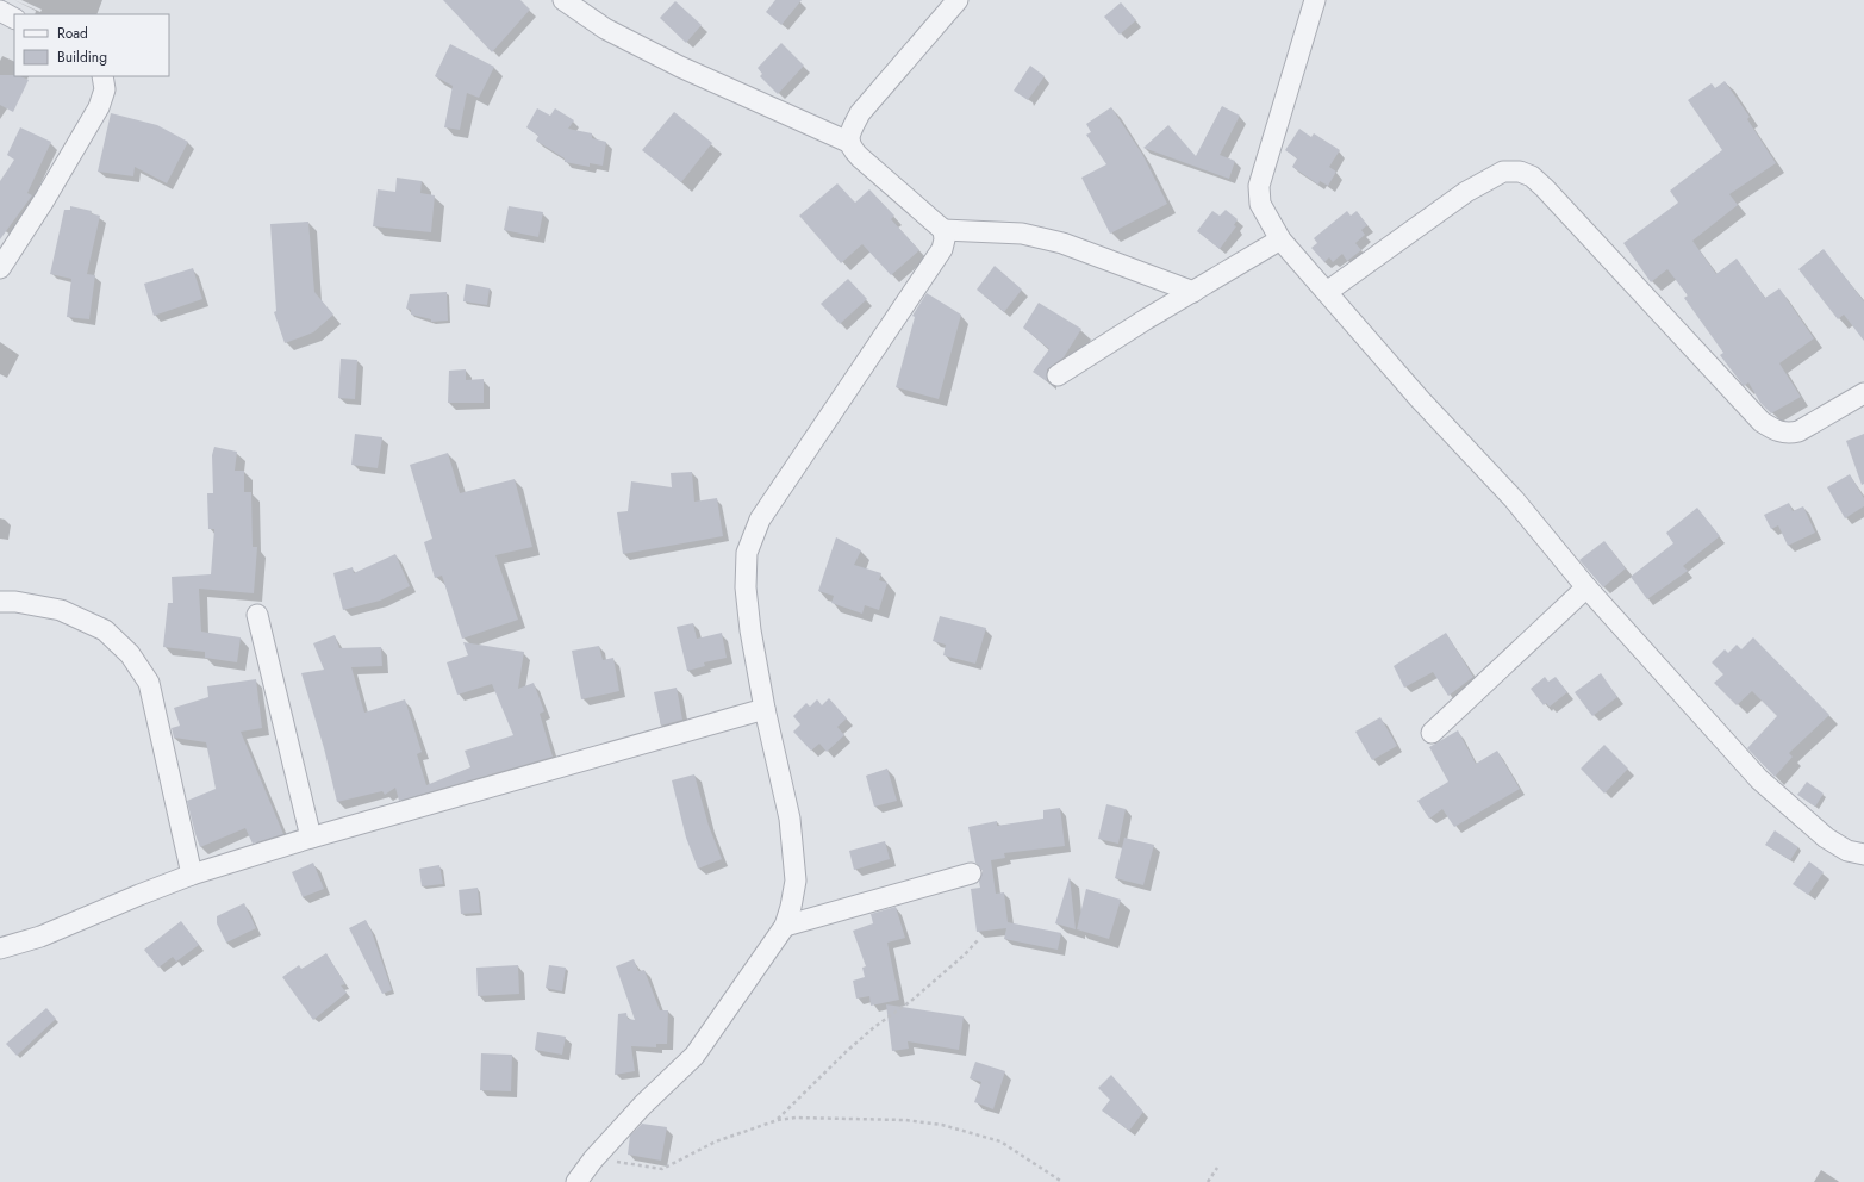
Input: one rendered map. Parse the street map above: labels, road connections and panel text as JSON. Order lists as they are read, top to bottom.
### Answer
{
  "legend": ["Road", "Building"]
}
